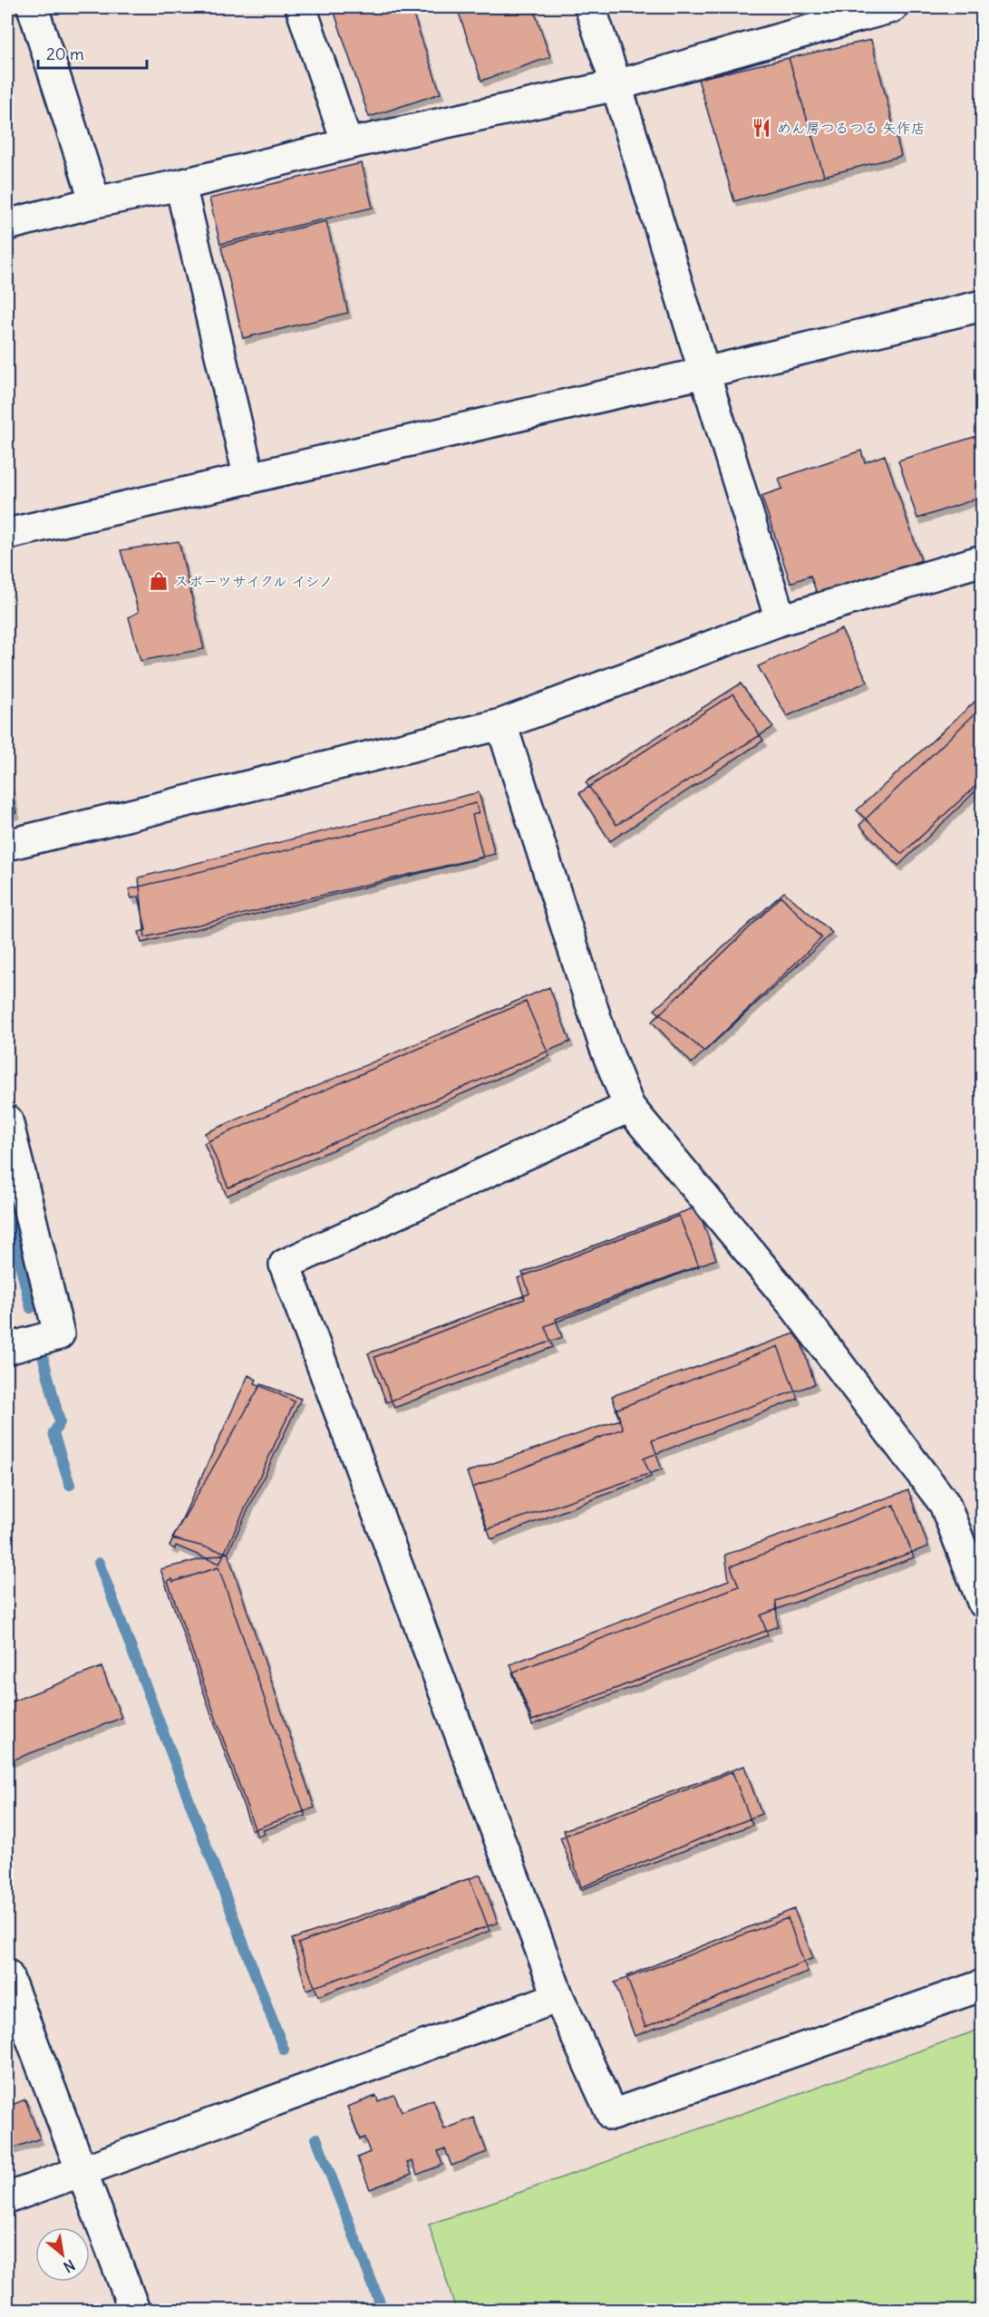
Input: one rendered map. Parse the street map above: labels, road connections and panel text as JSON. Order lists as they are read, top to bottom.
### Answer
{
  "places": {
    "restaurant": ["めん房つるつる 矢作店"],
    "shop": ["スポーツサイクル イシノ"]
  },
  "scale_bar": "20 m",
  "north": "bottom right"
}
